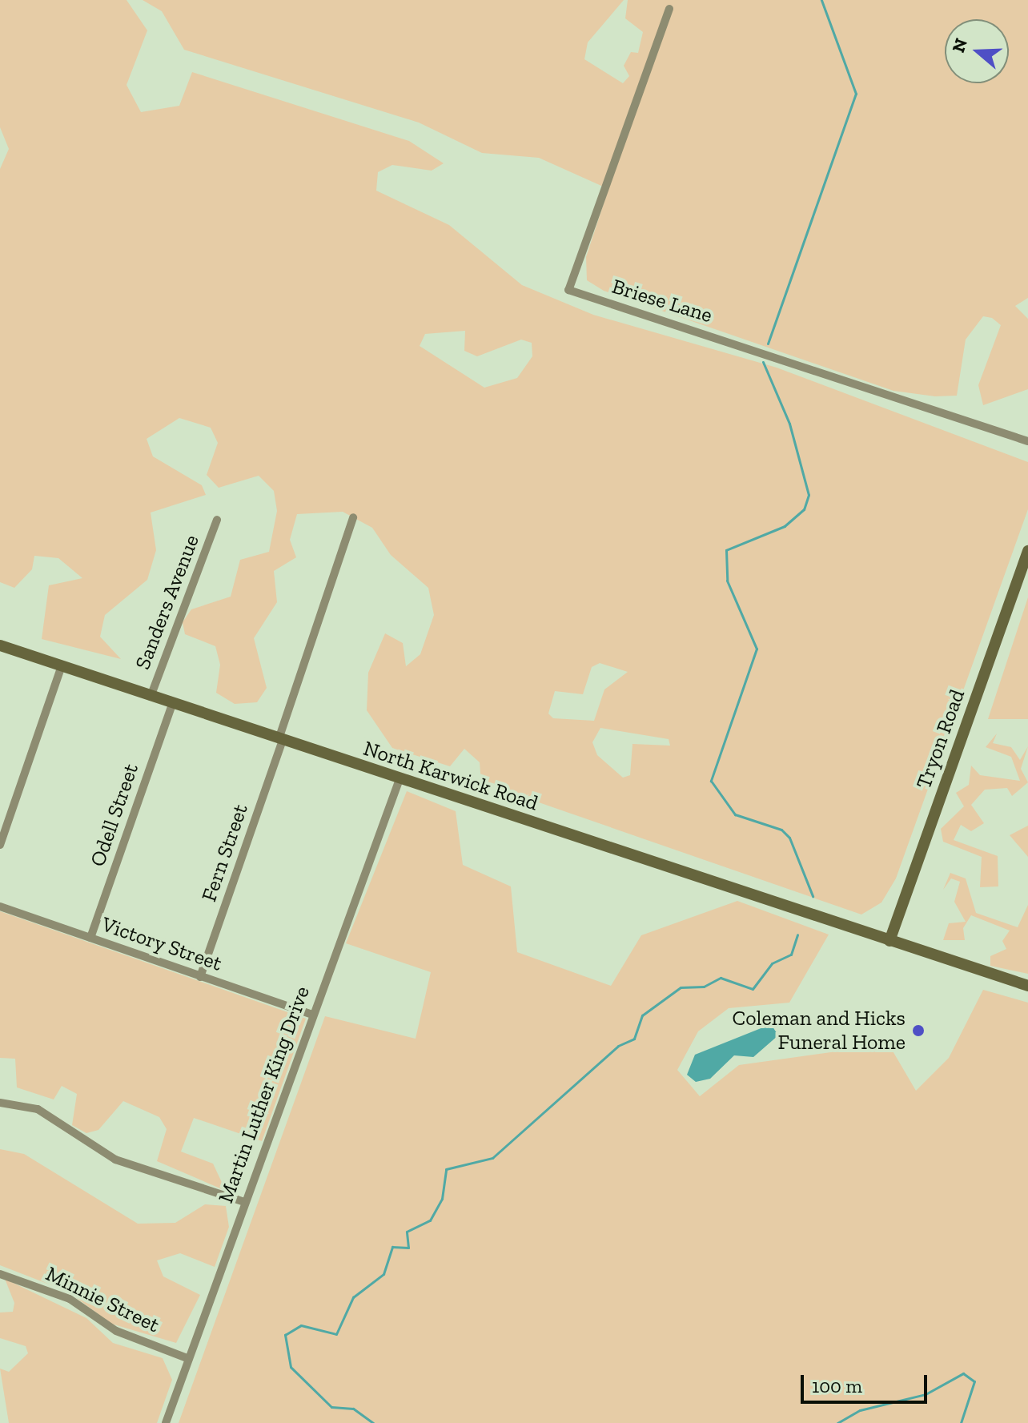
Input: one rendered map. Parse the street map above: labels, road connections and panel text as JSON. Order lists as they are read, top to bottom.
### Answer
{
  "streets": {
    "street": [
      "Briese Lane",
      "Sanders Avenue",
      "Tryon Road",
      "North Karwick Road",
      "Odell Street",
      "Fern Street",
      "Victory Street",
      "Martin Luther King Drive",
      "Minnie Street"
    ]
  },
  "crossings": [
    ["Sanders Avenue", "North Karwick Road"],
    ["Tryon Road", "North Karwick Road"],
    ["North Karwick Road", "Odell Street"],
    ["North Karwick Road", "Fern Street"],
    ["North Karwick Road", "Martin Luther King Drive"],
    ["Odell Street", "Victory Street"],
    ["Fern Street", "Victory Street"],
    ["Victory Street", "Martin Luther King Drive"],
    ["Martin Luther King Drive", "Minnie Street"]
  ],
  "places": ["Coleman and Hicks Funeral Home"],
  "scale_bar": "100 m",
  "north": "left"
}
